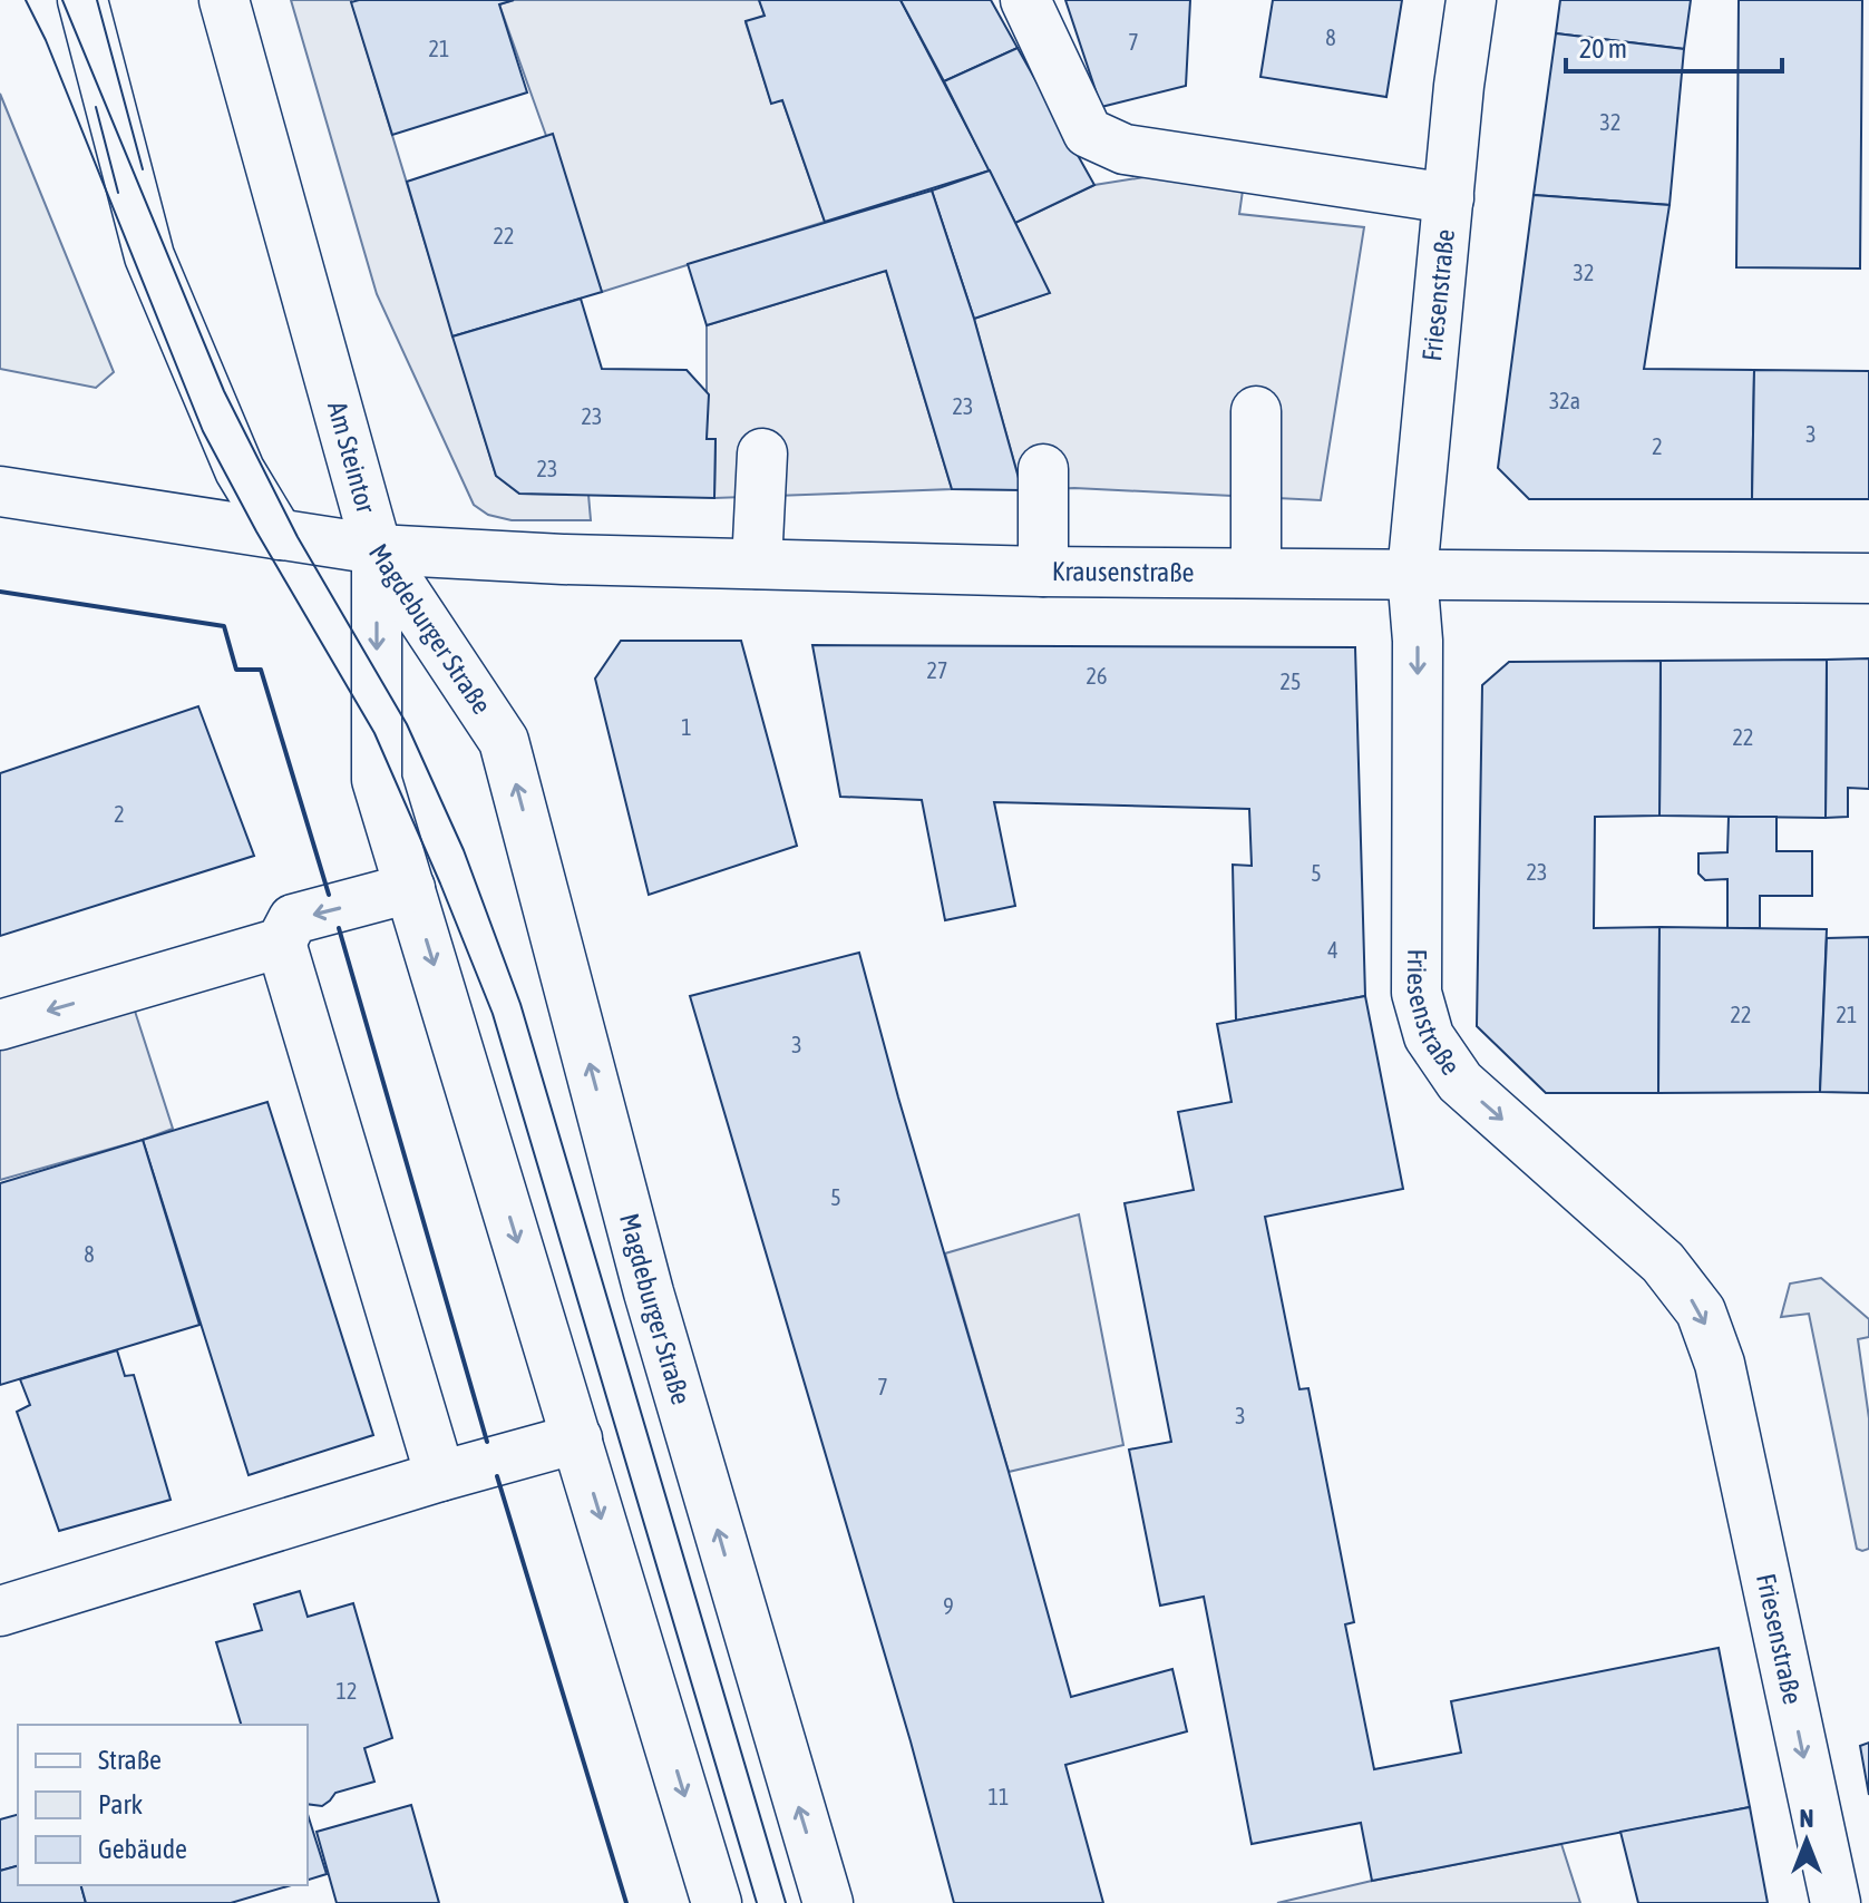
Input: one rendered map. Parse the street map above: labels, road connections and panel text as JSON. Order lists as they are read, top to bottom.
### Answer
{
  "streets": {
    "street": [
      "Friesenstraße",
      "Am Steintor",
      "Krausenstraße",
      "Magdeburger Straße"
    ]
  },
  "crossings": [
    ["Friesenstraße", "Krausenstraße"],
    ["Am Steintor", "Krausenstraße"],
    ["Am Steintor", "Magdeburger Straße"],
    ["Krausenstraße", "Magdeburger Straße"]
  ],
  "one_way": ["Friesenstraße"],
  "house_numbers": [
    "8",
    "7",
    "21",
    "32",
    "22",
    "32",
    "32a",
    "23",
    "23",
    "3",
    "2",
    "23",
    "27",
    "26",
    "25",
    "1",
    "22",
    "2",
    "23",
    "5",
    "4",
    "22",
    "21",
    "3",
    "5",
    "8",
    "7",
    "3",
    "9",
    "12",
    "11"
  ],
  "legend": ["Straße", "Park", "Gebäude"],
  "scale_bar": "20 m",
  "north": "top"
}
